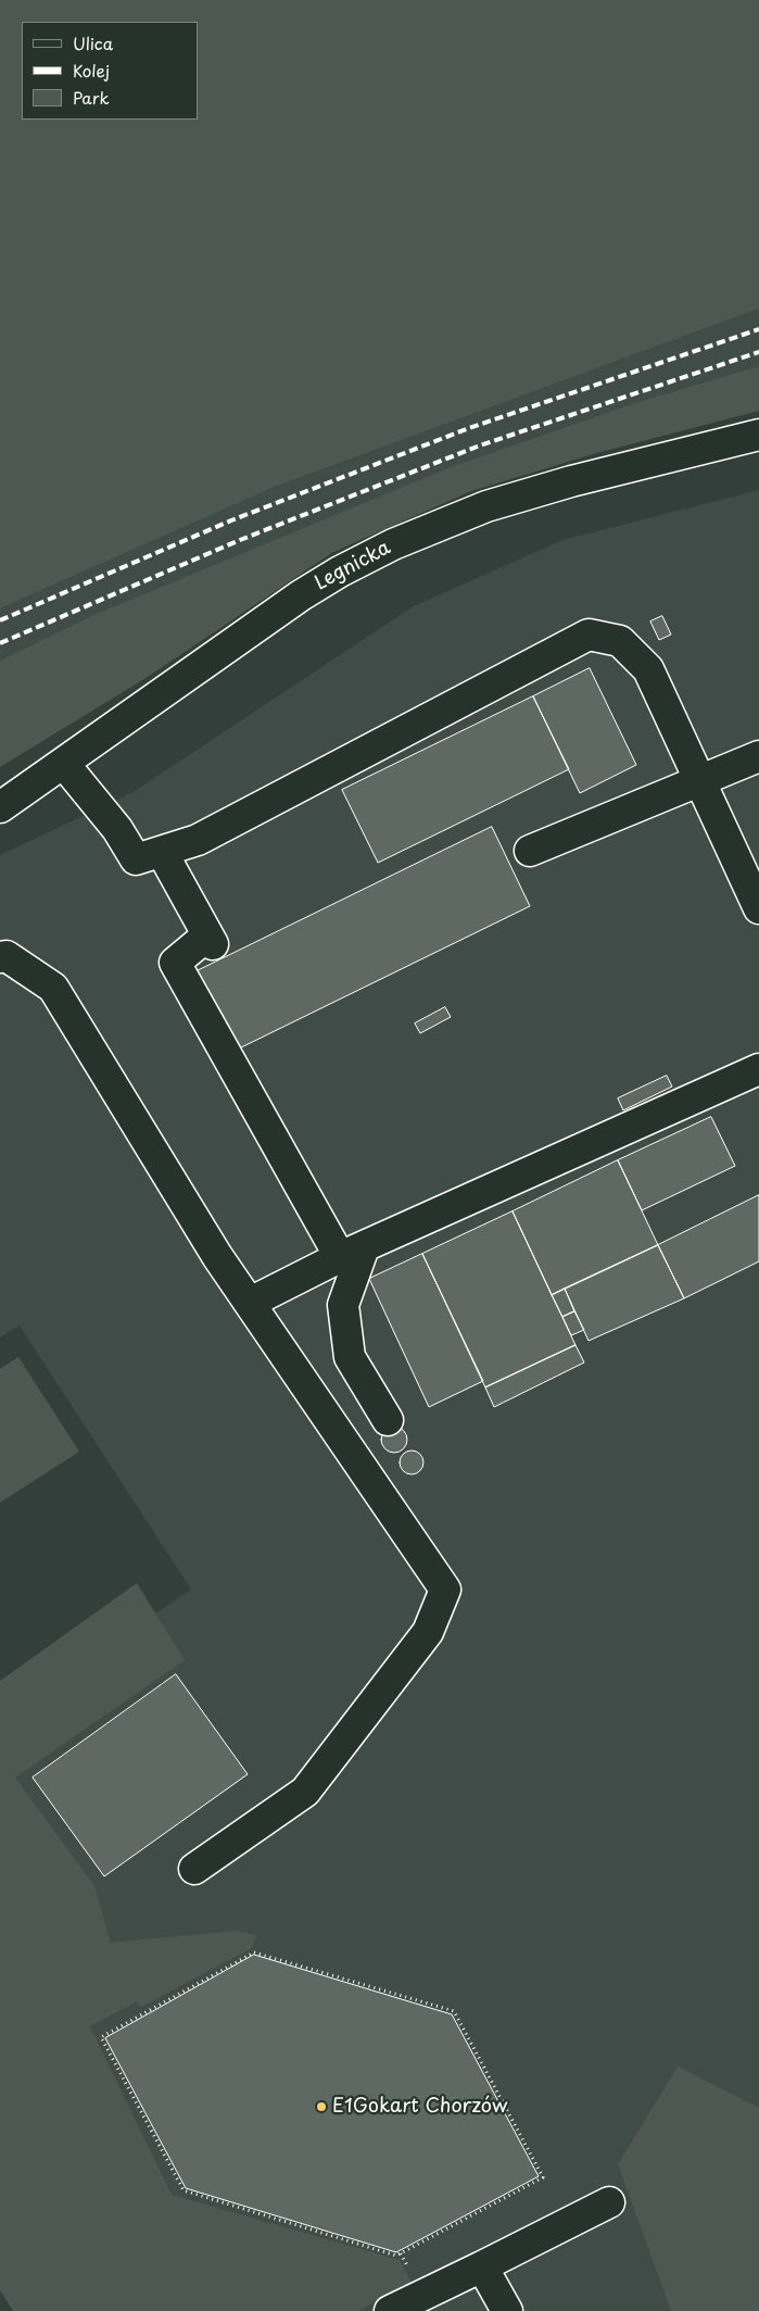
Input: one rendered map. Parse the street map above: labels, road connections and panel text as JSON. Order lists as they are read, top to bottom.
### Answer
{
  "streets": {
    "street": ["Legnicka"]
  },
  "places": ["E1Gokart Chorzów"],
  "legend": ["Ulica", "Kolej", "Park"]
}
